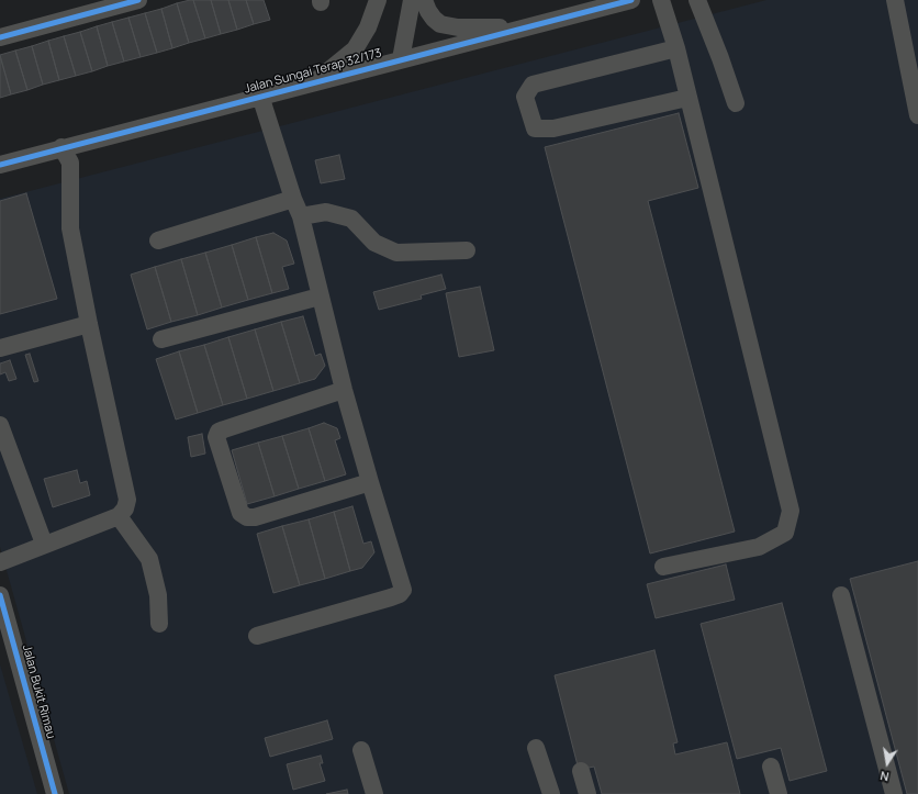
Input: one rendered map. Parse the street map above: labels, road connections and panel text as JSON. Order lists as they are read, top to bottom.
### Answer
{
  "streets": {
    "street": ["Jalan Sungai Terap 32/173", "Jalan Bukit Rimau"]
  },
  "north": "bottom"
}
